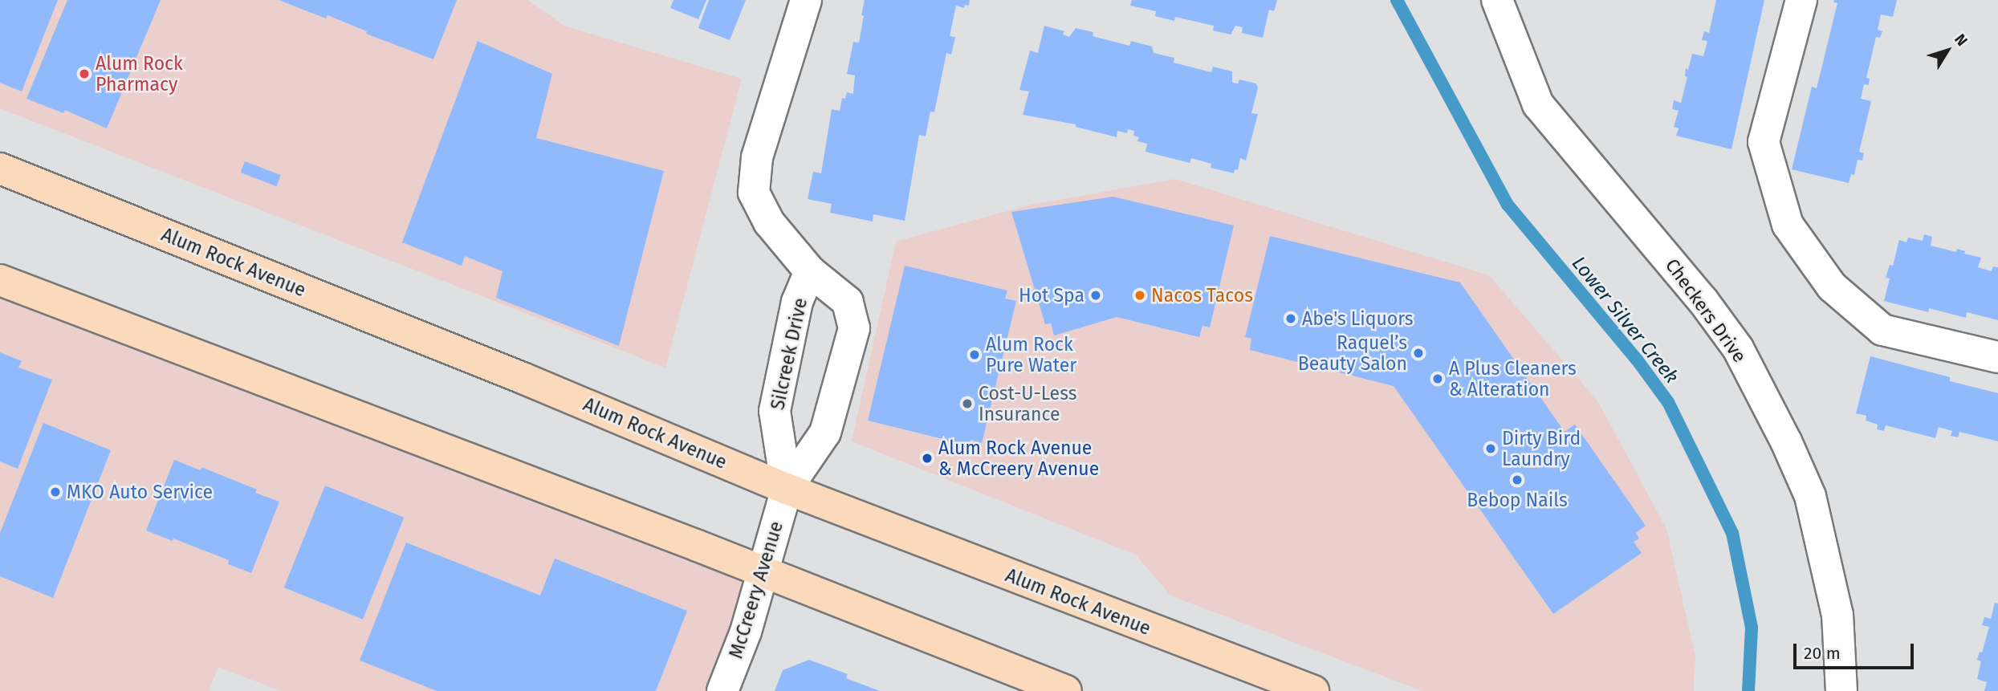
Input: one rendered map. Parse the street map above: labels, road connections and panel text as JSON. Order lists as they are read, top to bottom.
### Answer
{
  "streets": {
    "main road": ["Alum Rock Avenue"],
    "street": ["Checkers Drive", "Silcreek Drive", "McCreery Avenue"]
  },
  "crossings": [
    ["Alum Rock Avenue", "Silcreek Drive"],
    ["Alum Rock Avenue", "McCreery Avenue"],
    ["Silcreek Drive", "McCreery Avenue"]
  ],
  "water": ["Lower Silver Creek"],
  "places": [
    "Alum Rock Pharmacy",
    "Hot Spa",
    "Nacos Tacos",
    "Abe's Liquors",
    "Raquel’s Beauty Salon",
    "Alum Rock Pure Water",
    "A Plus Cleaners & Alteration",
    "Cost-U-Less Insurance",
    "Dirty Bird Laundry",
    "Alum Rock Avenue & McCreery Avenue",
    "Bebop Nails",
    "MKO Auto Service"
  ],
  "scale_bar": "20 m",
  "north": "top right"
}
